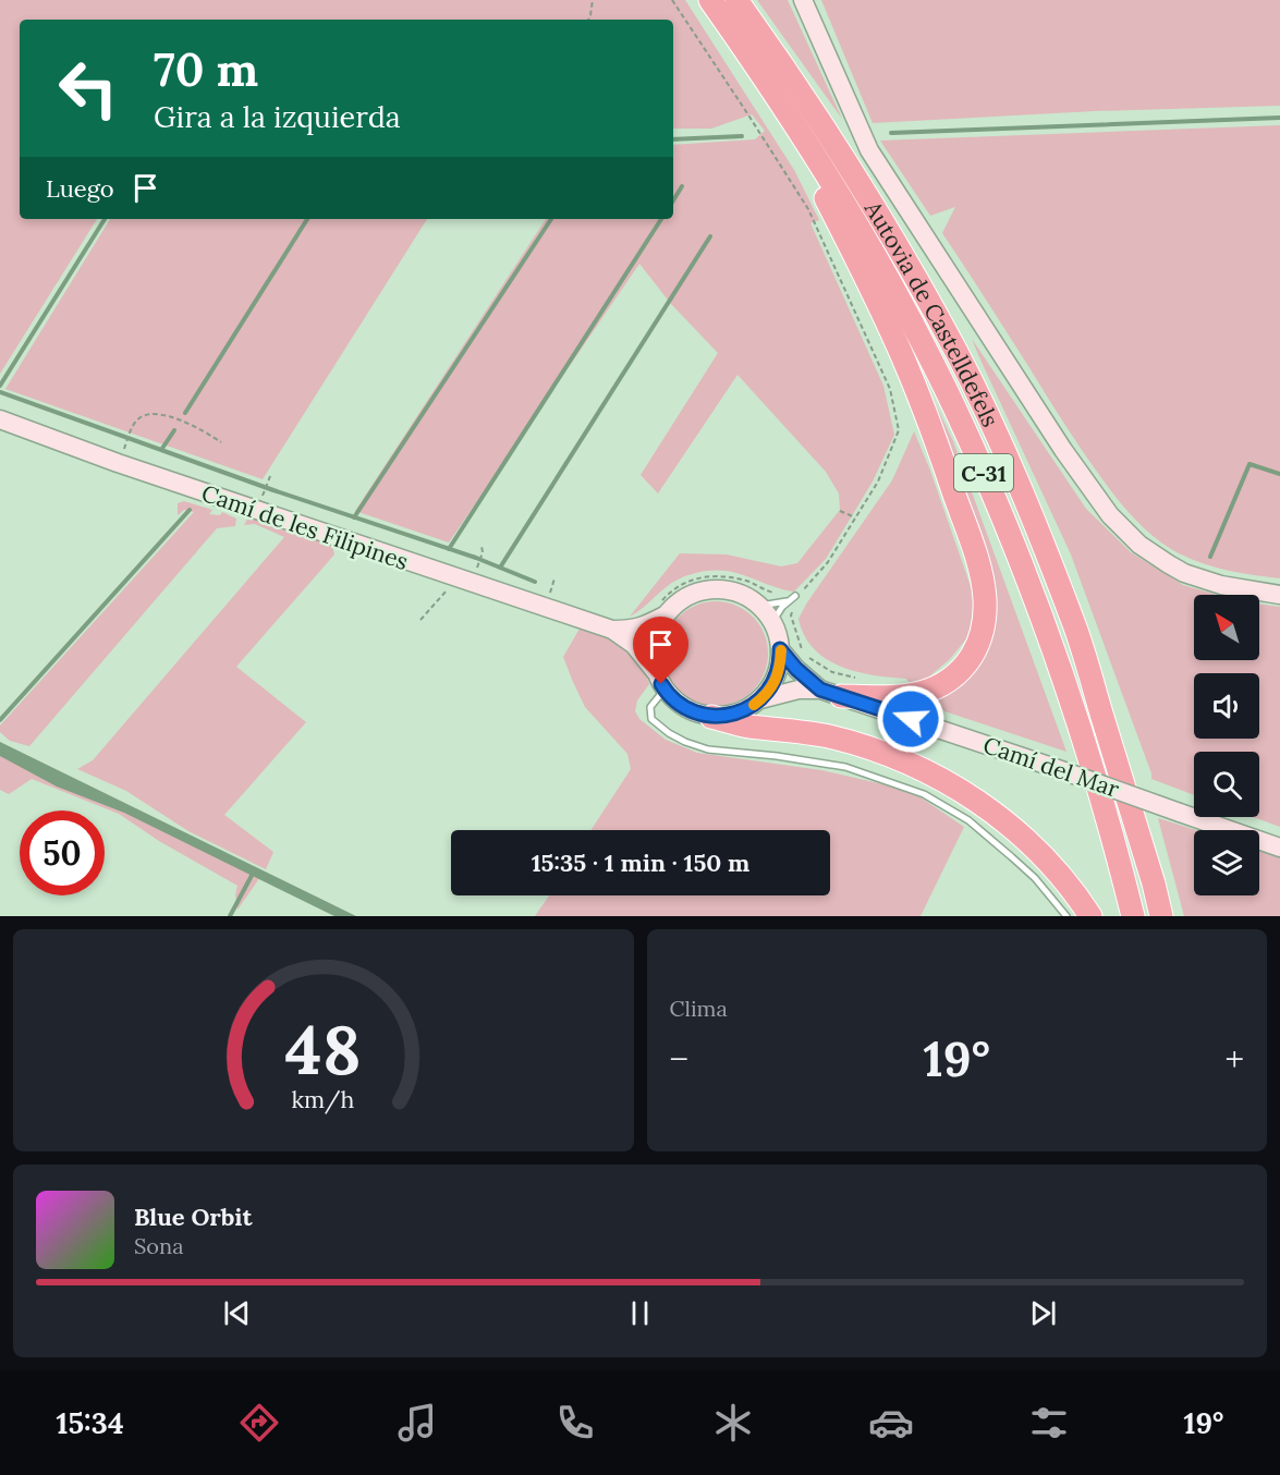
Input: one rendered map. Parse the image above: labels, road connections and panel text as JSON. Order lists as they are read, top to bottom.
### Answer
{
  "streets": {
    "highway": ["Autovia de Castelldefels", "C-31"],
    "main road": ["Camí de les Filipines", "Camí del Mar"]
  },
  "north": "top left",
  "page": {
    "turn": ["70 m", "Gira a la izquierda"],
    "then": "Luego",
    "limit": "50",
    "trip": "15:35 · 1 min · 150 m",
    "tile": "Clima",
    "heat": ["−", "19°", "+"],
    "song": ["Blue Orbit", "Sona"],
    "tabs": ["15:34", "19°"],
    "gauge": ["48", "km/h"]
  }
}
